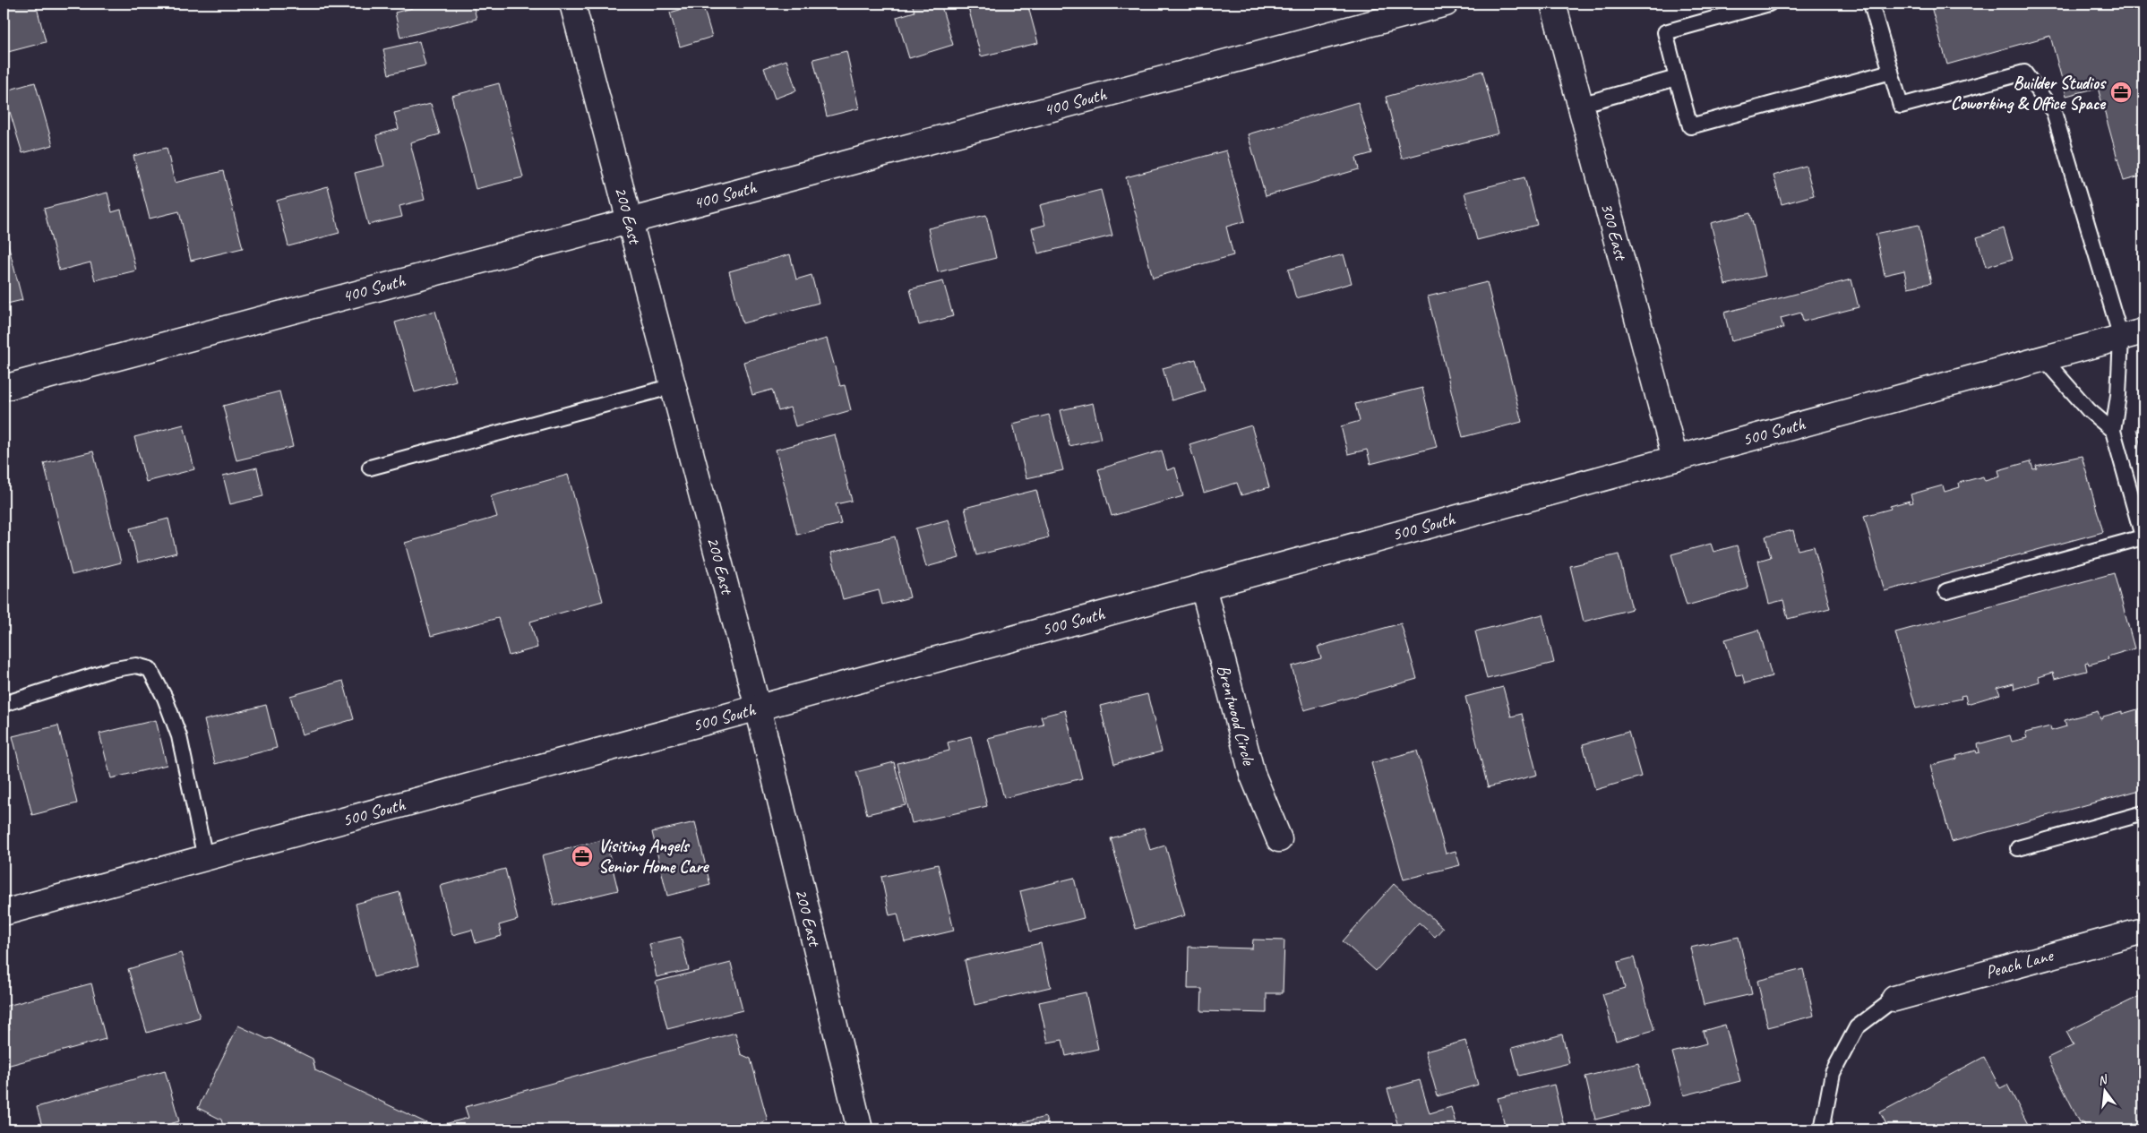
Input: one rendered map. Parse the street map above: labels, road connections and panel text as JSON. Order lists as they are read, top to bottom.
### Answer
{
  "streets": {
    "street": [
      "400 South",
      "200 East",
      "300 East",
      "500 South",
      "Brentwood Circle",
      "Peach Lane"
    ]
  },
  "crossings": [
    ["400 South", "200 East"],
    ["200 East", "500 South"],
    ["300 East", "500 South"],
    ["500 South", "Brentwood Circle"]
  ],
  "places": {
    "office": ["Builder Studios Coworking & Office Space", "Visiting Angels Senior Home Care"]
  },
  "north": "top"
}
